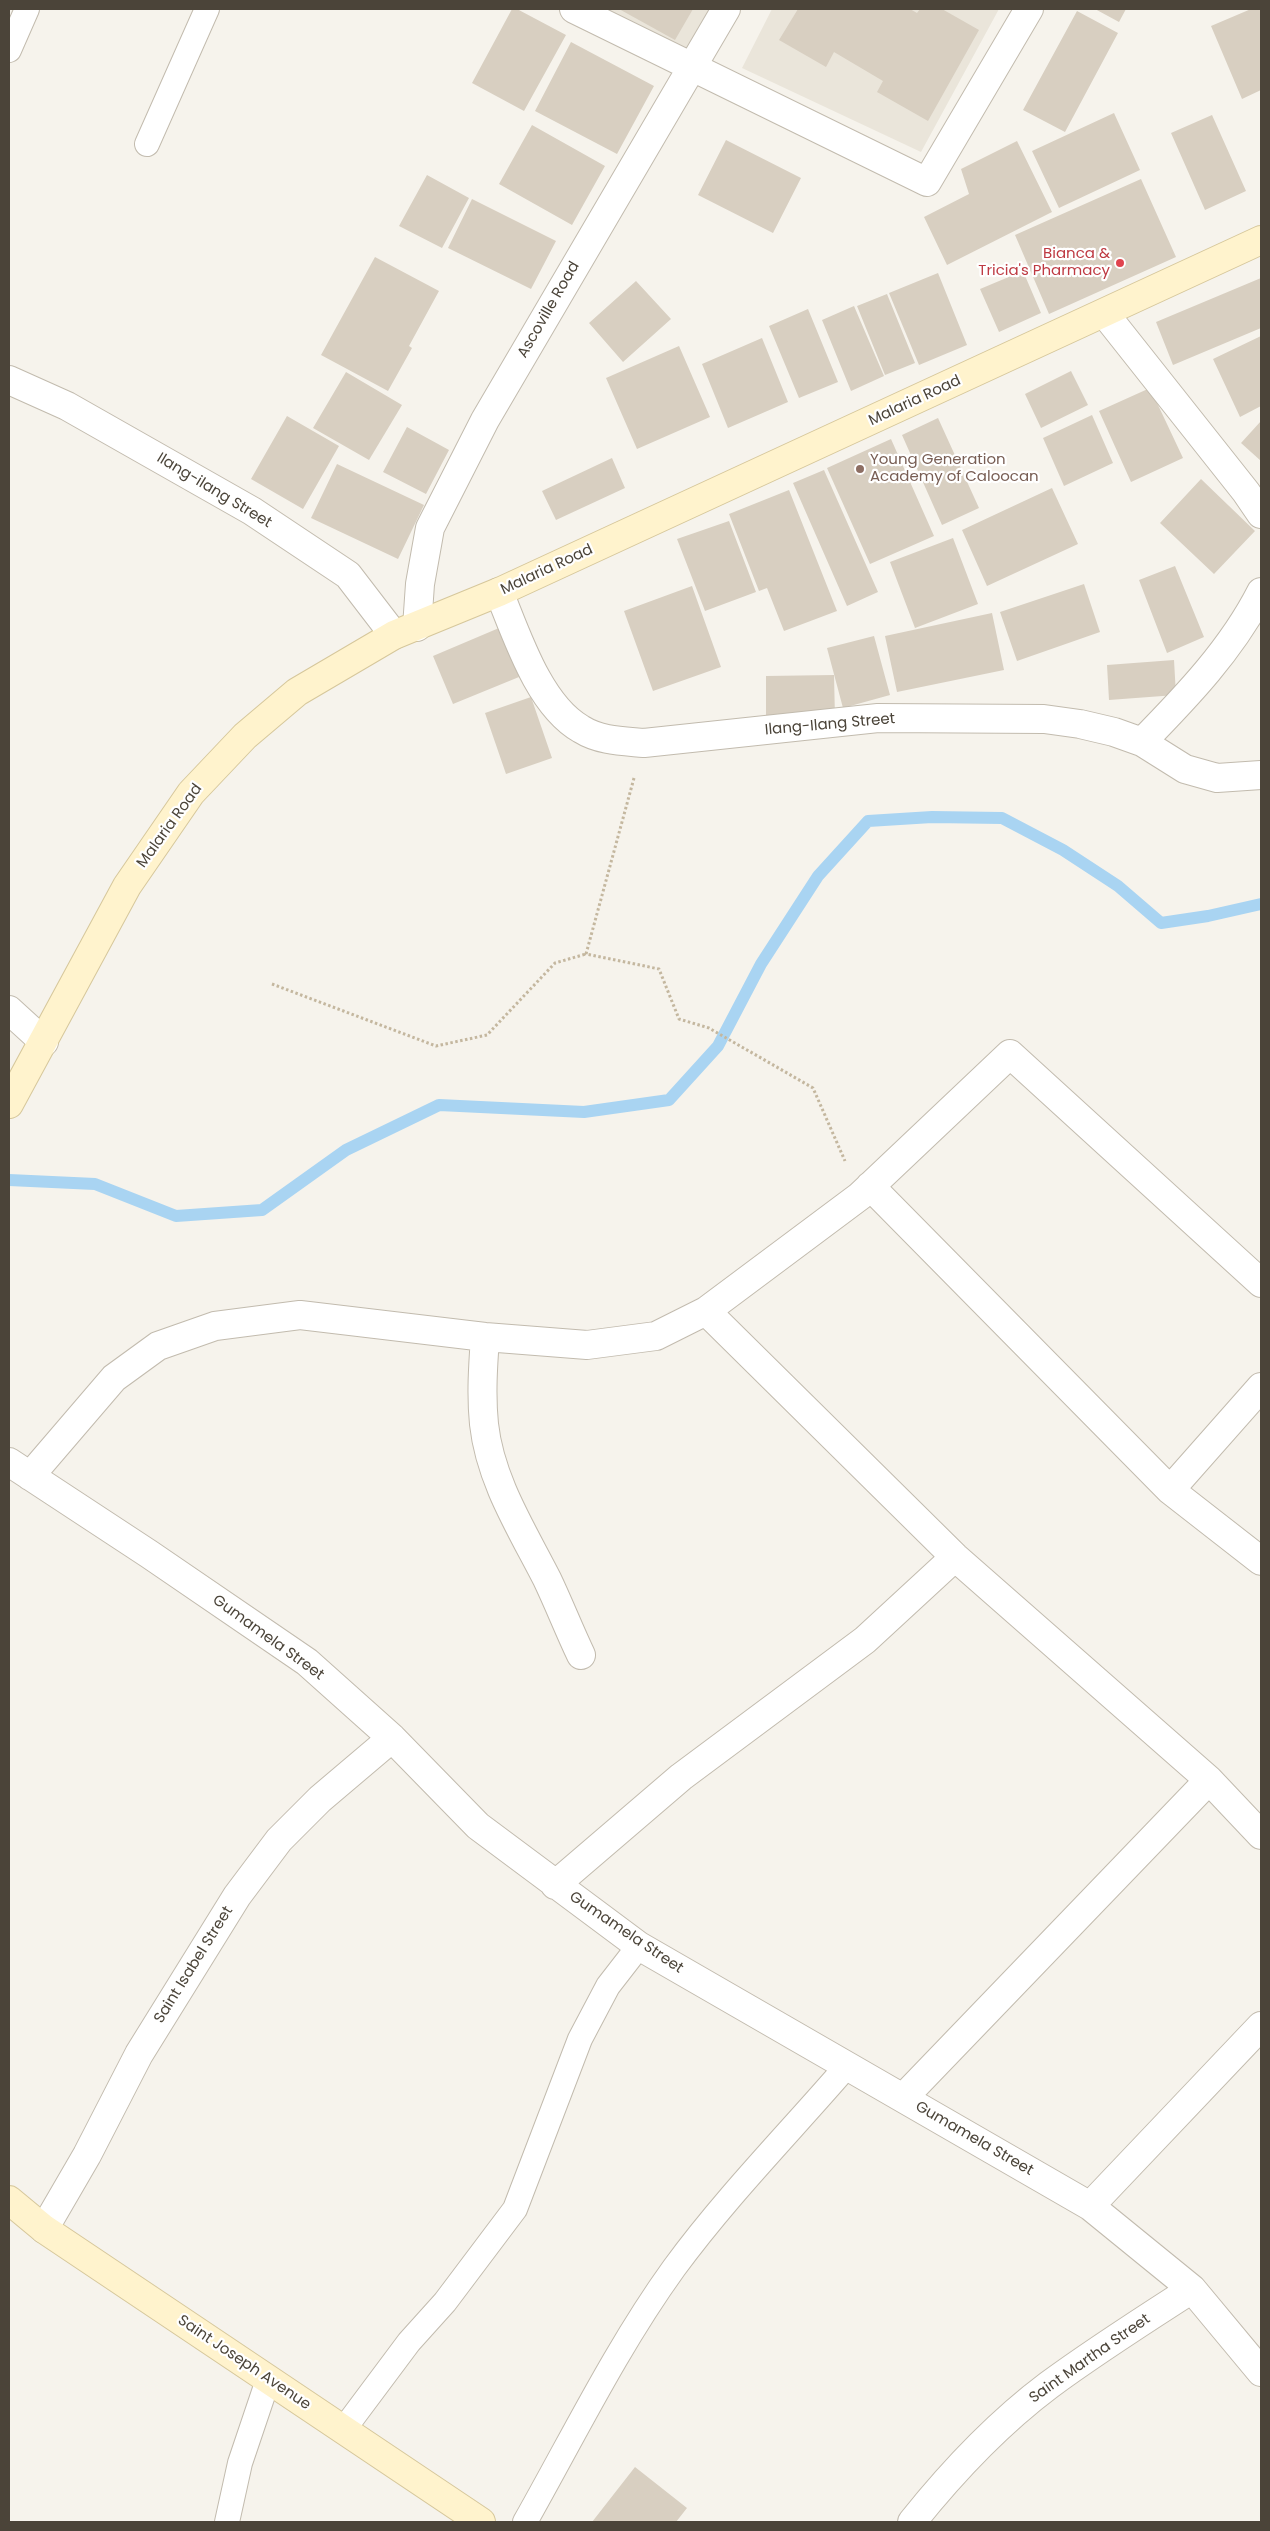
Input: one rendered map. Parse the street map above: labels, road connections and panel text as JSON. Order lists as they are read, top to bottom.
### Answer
{
  "streets": {
    "main road": ["Malaria Road", "Saint Joseph Avenue"],
    "street": [
      "Ascoville Road",
      "Ilang-ilang Street",
      "Ilang-Ilang Street",
      "Gumamela Street",
      "Saint Isabel Street",
      "Saint Martha Street"
    ]
  },
  "crossings": [
    ["Ascoville Road", "Malaria Road"],
    ["Ascoville Road", "Ilang-ilang Street"],
    ["Malaria Road", "Ilang-ilang Street"],
    ["Malaria Road", "Ilang-Ilang Street"],
    ["Gumamela Street", "Saint Isabel Street"],
    ["Gumamela Street", "Saint Martha Street"],
    ["Saint Isabel Street", "Saint Joseph Avenue"]
  ],
  "places": ["Bianca & Tricia's Pharmacy", "Young Generation Academy of Caloocan"]
}
